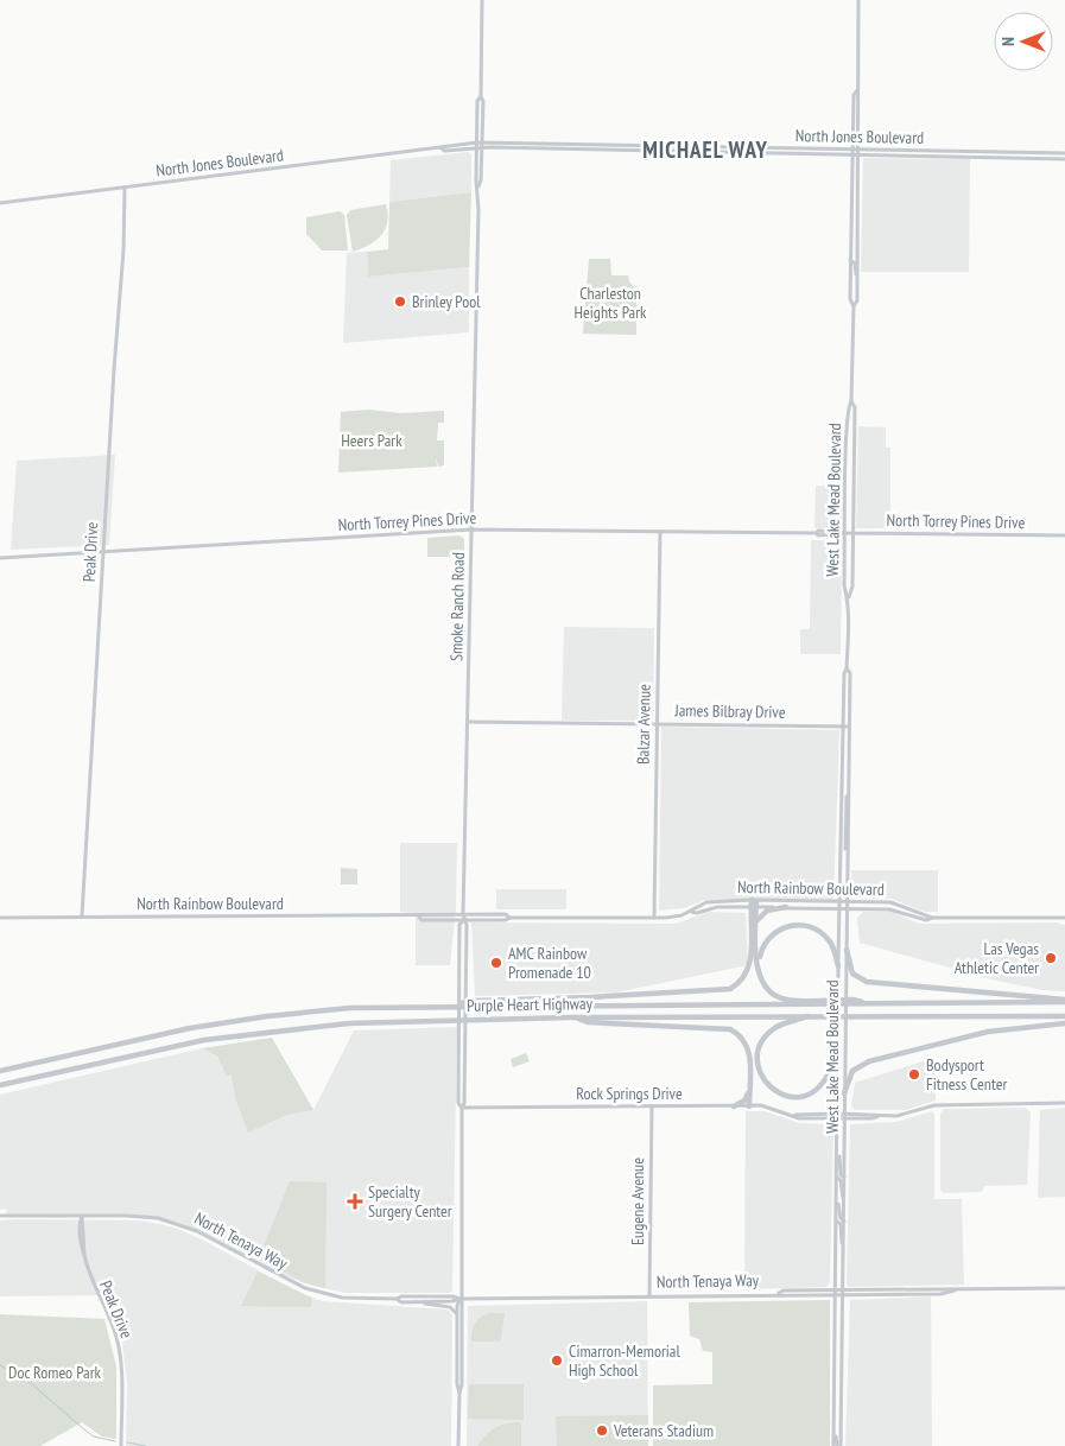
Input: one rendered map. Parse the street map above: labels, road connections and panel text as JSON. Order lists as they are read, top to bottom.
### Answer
{
  "streets": {
    "highway": ["Purple Heart Highway"],
    "main road": [
      "North Jones Boulevard",
      "West Lake Mead Boulevard",
      "North Torrey Pines Drive",
      "Peak Drive",
      "Smoke Ranch Road",
      "James Bilbray Drive",
      "Balzar Avenue",
      "North Rainbow Boulevard",
      "Rock Springs Drive",
      "Eugene Avenue",
      "North Tenaya Way"
    ]
  },
  "crossings": [
    ["North Jones Boulevard", "West Lake Mead Boulevard"],
    ["North Jones Boulevard", "Peak Drive"],
    ["North Jones Boulevard", "Smoke Ranch Road"],
    ["West Lake Mead Boulevard", "North Torrey Pines Drive"],
    ["West Lake Mead Boulevard", "James Bilbray Drive"],
    ["West Lake Mead Boulevard", "North Rainbow Boulevard"],
    ["West Lake Mead Boulevard", "Rock Springs Drive"],
    ["West Lake Mead Boulevard", "North Tenaya Way"],
    ["North Torrey Pines Drive", "Peak Drive"],
    ["North Torrey Pines Drive", "Smoke Ranch Road"],
    ["North Torrey Pines Drive", "Balzar Avenue"],
    ["Peak Drive", "North Rainbow Boulevard"],
    ["Peak Drive", "North Tenaya Way"],
    ["Smoke Ranch Road", "James Bilbray Drive"],
    ["Smoke Ranch Road", "North Rainbow Boulevard"],
    ["Smoke Ranch Road", "Rock Springs Drive"],
    ["Smoke Ranch Road", "North Tenaya Way"],
    ["James Bilbray Drive", "Balzar Avenue"],
    ["Balzar Avenue", "North Rainbow Boulevard"],
    ["Rock Springs Drive", "Eugene Avenue"],
    ["Eugene Avenue", "North Tenaya Way"]
  ],
  "districts": ["MICHAEL WAY"],
  "parks": ["Charleston Heights Park", "Heers Park", "Doc Romeo Park"],
  "places": {
    "other": [
      "Brinley Pool",
      "Las Vegas Athletic Center",
      "AMC Rainbow Promenade 10",
      "Bodysport Fitness Center",
      "Cimarron-Memorial High School",
      "Veterans Stadium"
    ],
    "health": ["Specialty Surgery Center"]
  },
  "north": "left"
}
